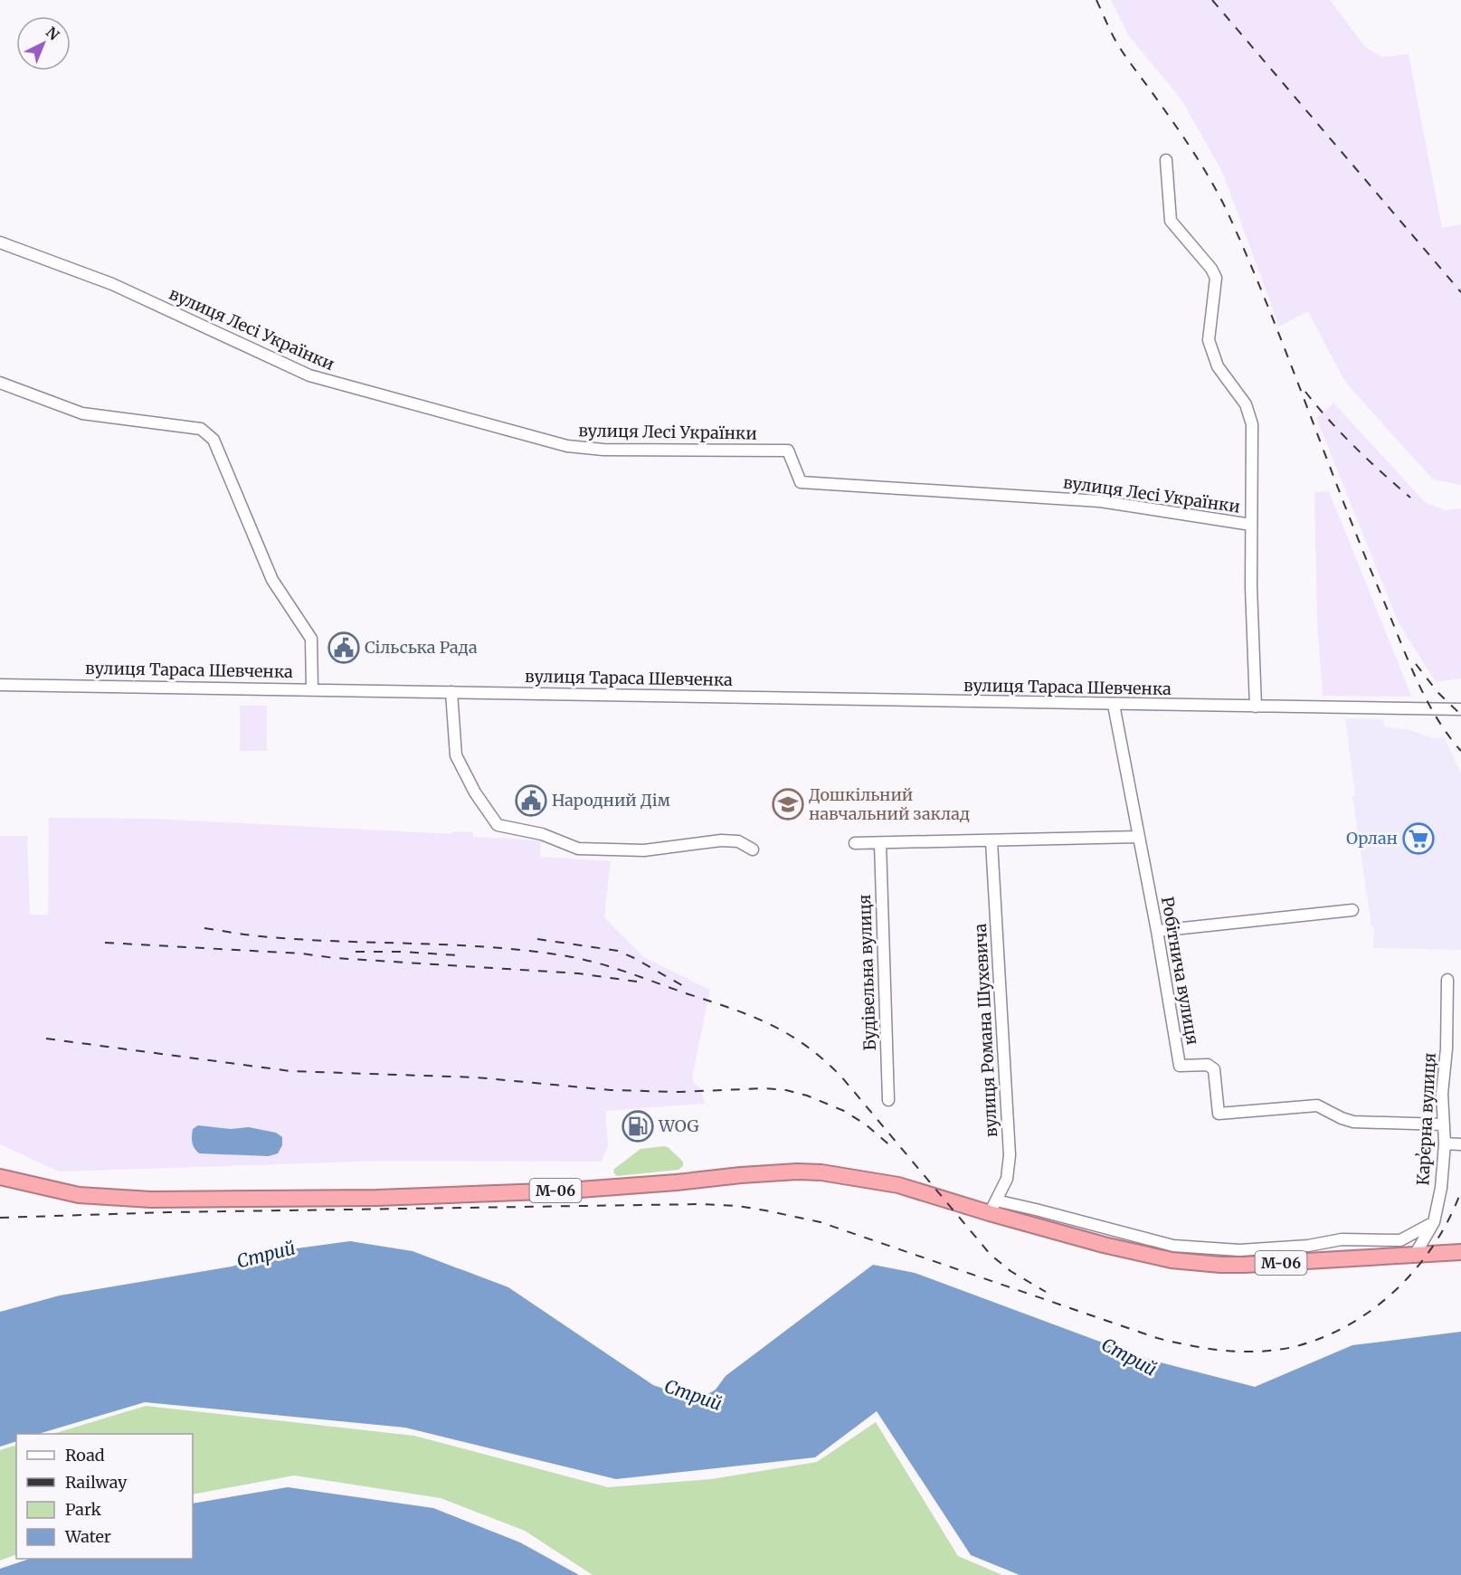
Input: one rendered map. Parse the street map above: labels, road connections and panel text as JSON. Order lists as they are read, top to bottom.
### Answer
{
  "streets": {
    "highway": ["М-06"],
    "street": [
      "вулиця Лесі Українки",
      "вулиця Тараса Шевченка",
      "Робітнича вулиця",
      "Будівельна вулиця",
      "вулиця Романа Шухевича",
      "Карʼєрна вулиця"
    ]
  },
  "crossings": [
    ["вулиця Тараса Шевченка", "Робітнича вулиця"],
    ["Робітнича вулиця", "Карʼєрна вулиця"],
    ["вулиця Романа Шухевича", "М-06"],
    ["Карʼєрна вулиця", "М-06"]
  ],
  "water": ["Стрий"],
  "places": {
    "public building": ["Сільська Рада", "Народний Дім"],
    "school or university": ["Дошкільний навчальний заклад"],
    "supermarket": ["Орлан"],
    "fuel station": ["WOG"]
  },
  "legend": [
    "Road",
    "Railway",
    "Park",
    "Water"
  ],
  "north": "top right"
}
